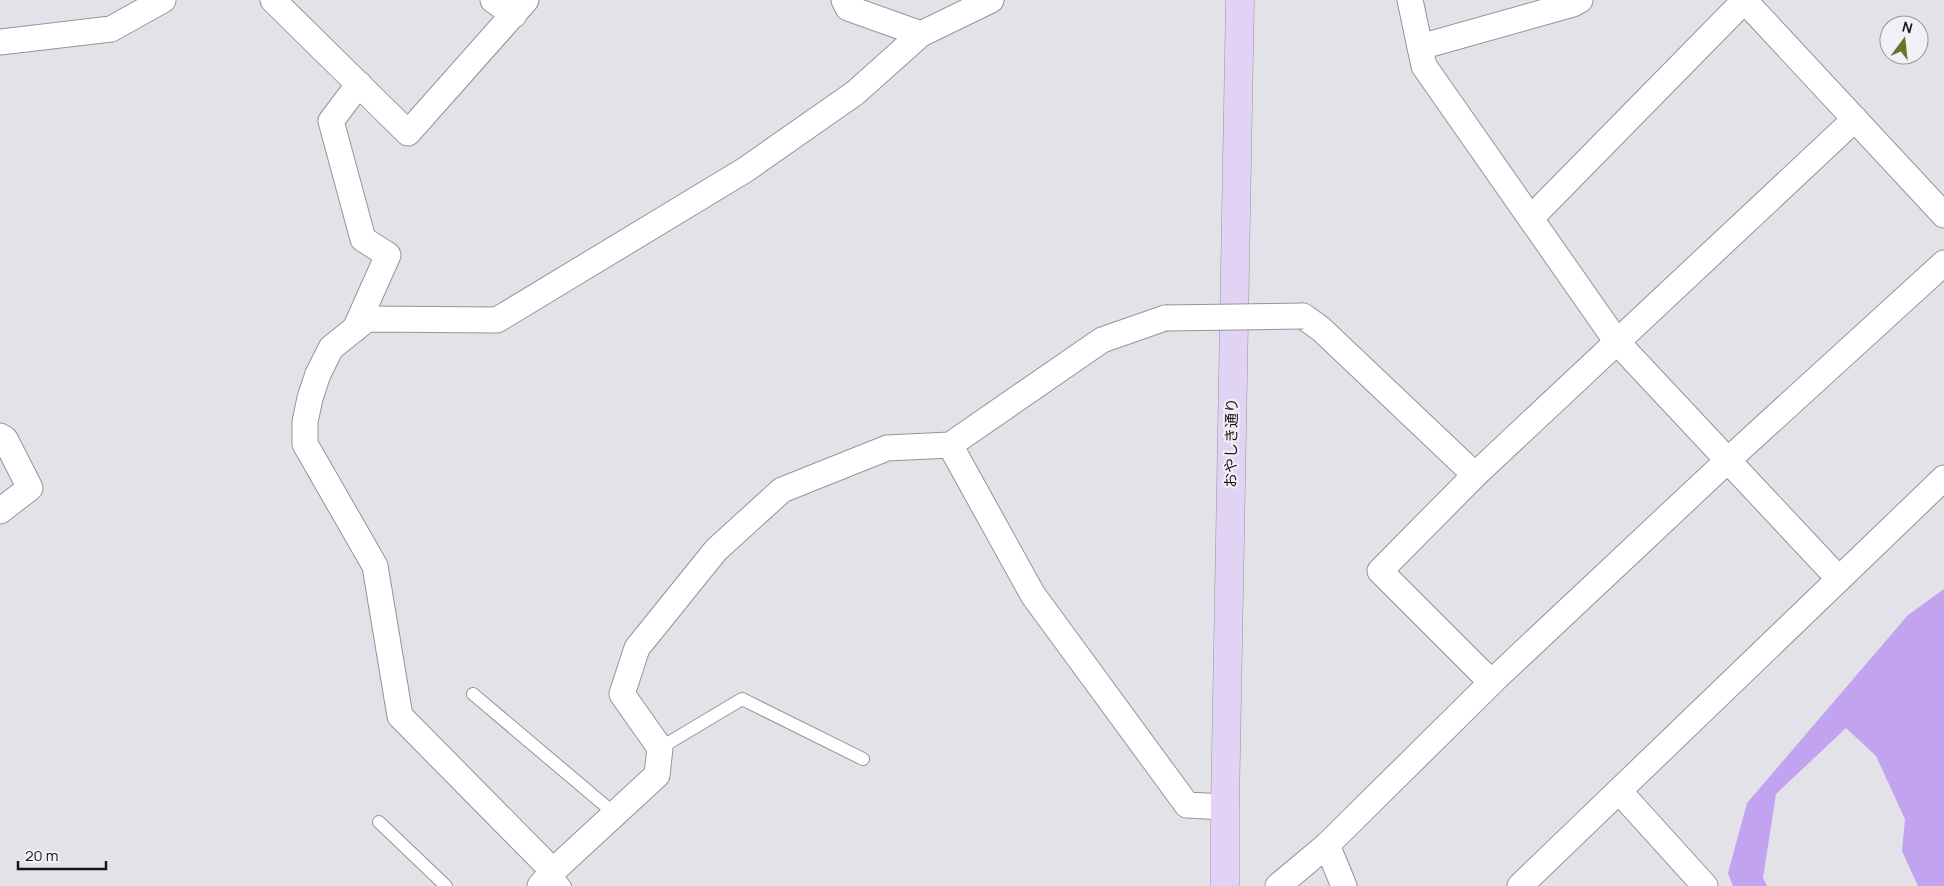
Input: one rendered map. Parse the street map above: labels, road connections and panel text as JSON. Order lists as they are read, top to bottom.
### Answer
{
  "streets": {
    "street": ["おやしき通り"]
  },
  "scale_bar": "20 m",
  "north": "top"
}
